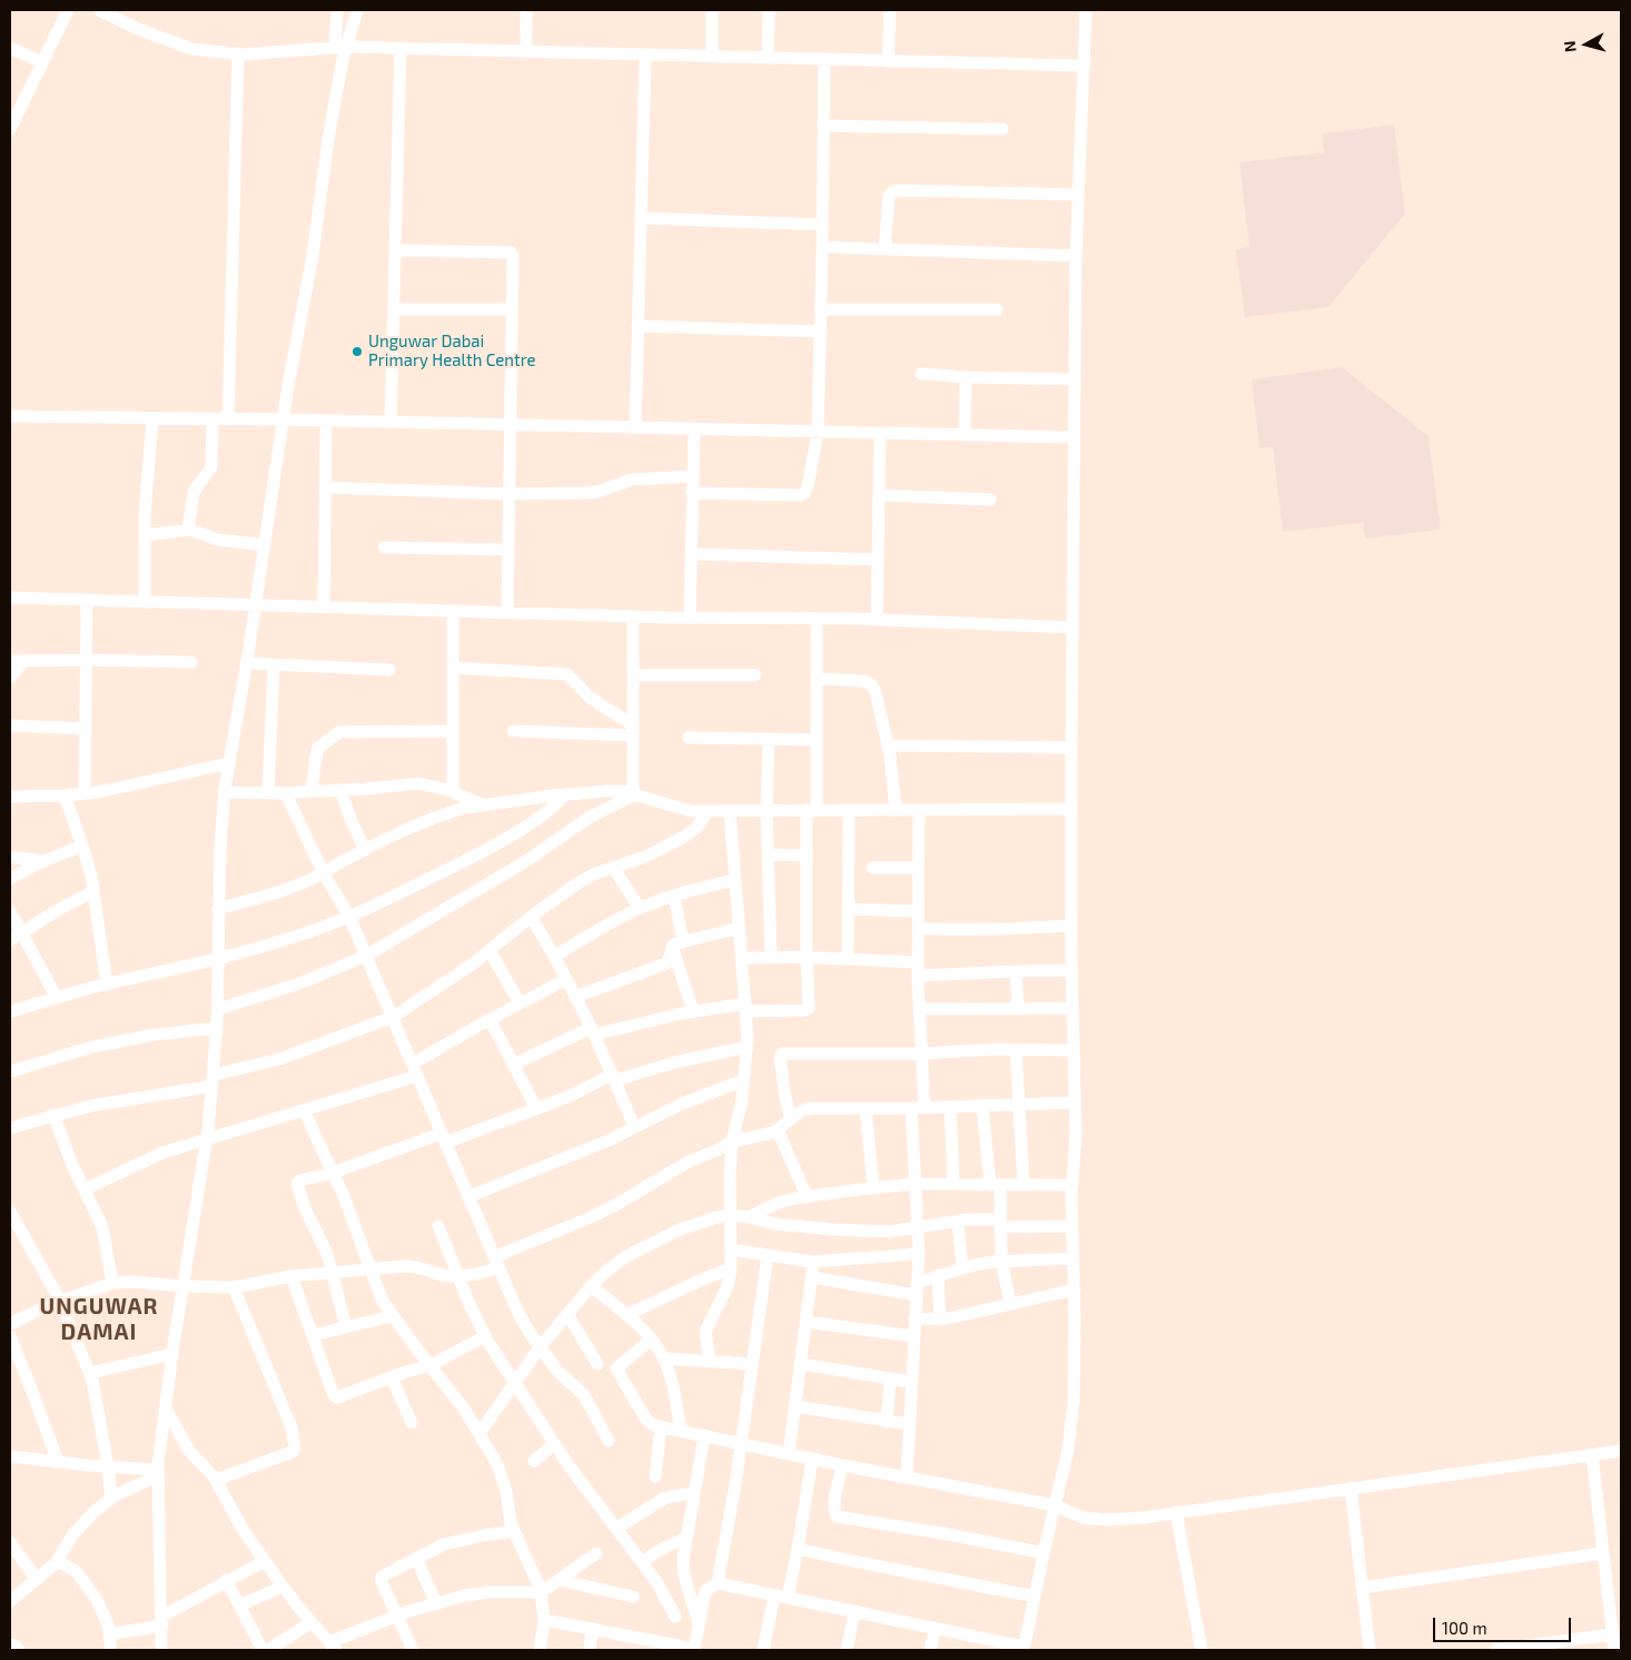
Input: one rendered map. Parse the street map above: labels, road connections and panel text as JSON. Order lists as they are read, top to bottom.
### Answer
{
  "districts": ["UNGUWAR DAMAI"],
  "places": ["Unguwar Dabai Primary Health Centre"],
  "scale_bar": "100 m",
  "north": "left"
}
